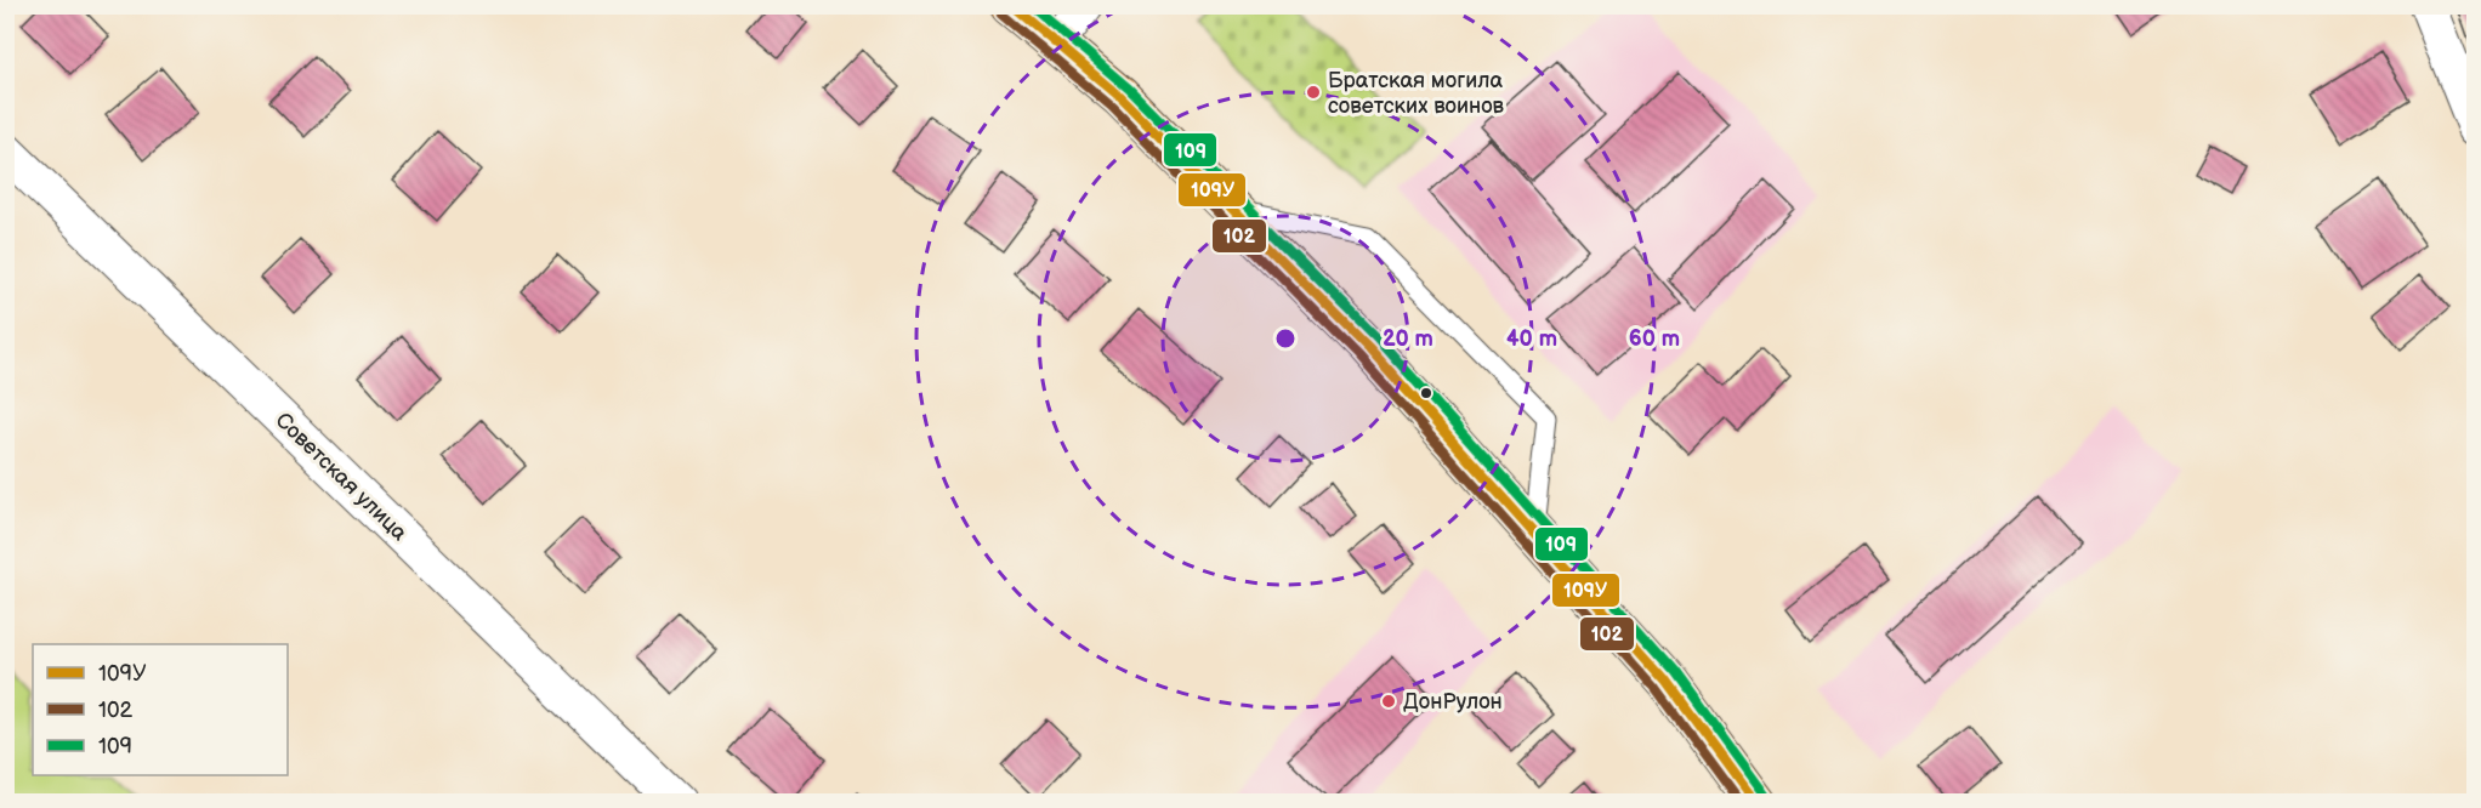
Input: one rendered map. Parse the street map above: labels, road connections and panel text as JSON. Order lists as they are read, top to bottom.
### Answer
{
  "streets": {
    "street": ["Советская улица"]
  },
  "places": ["Братская могила советских воинов", "ДонРулон"],
  "lines": ["transit line 109У", "transit line 109", "transit line 102"],
  "legend": ["109У", "102", "109"],
  "rings": ["20 m", "40 m", "60 m"]
}
